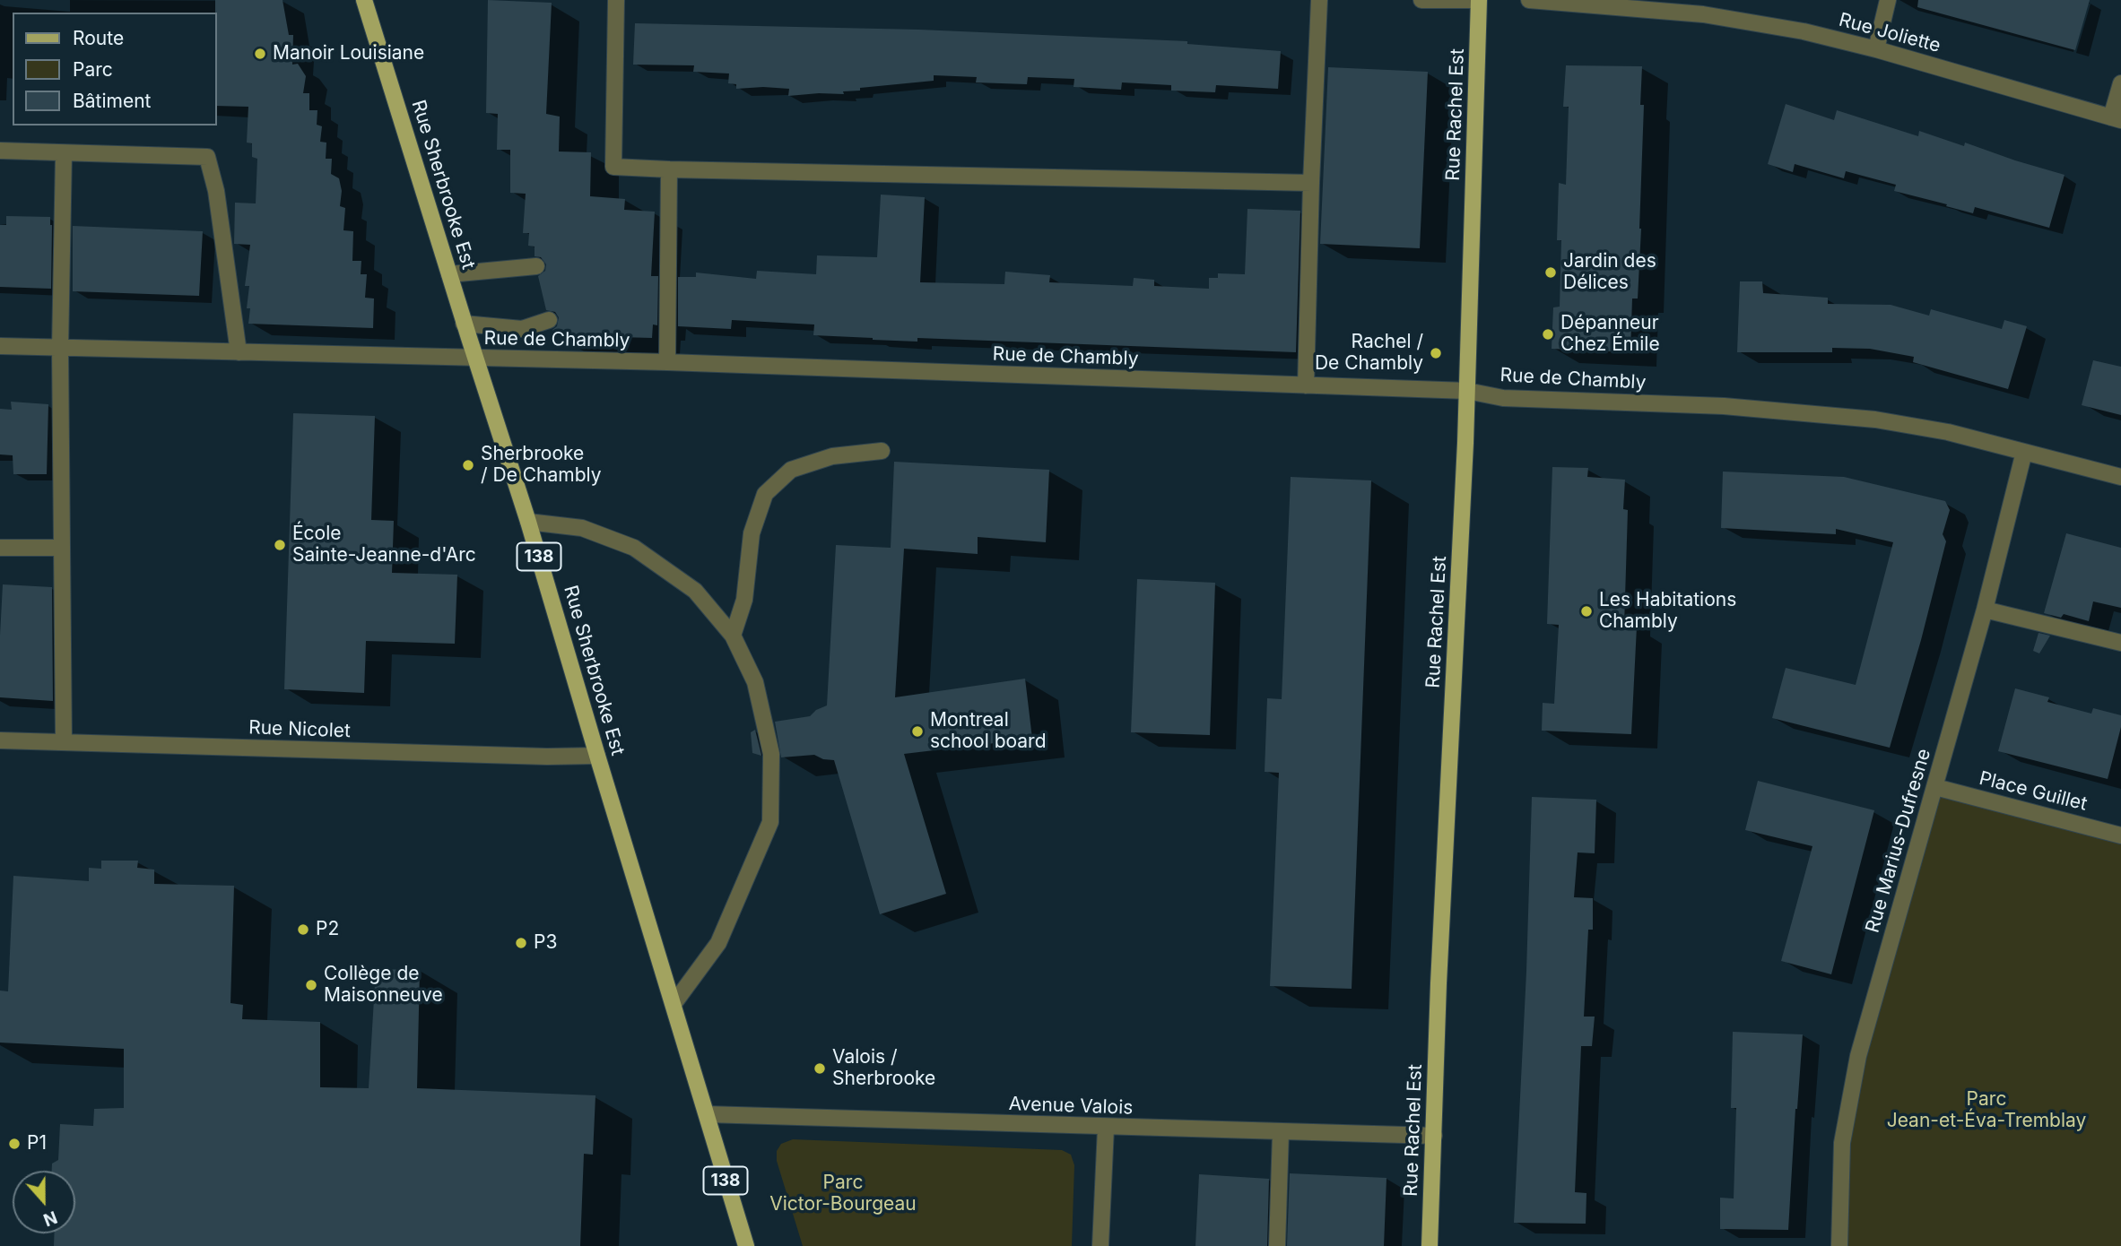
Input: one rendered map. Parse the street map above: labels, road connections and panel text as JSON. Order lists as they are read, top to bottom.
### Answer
{
  "streets": {
    "main road": ["Rue Rachel Est", "Rue Sherbrooke Est", "138"],
    "street": [
      "Rue Joliette",
      "Rue de Chambly",
      "Rue Nicolet",
      "Place Guillet",
      "Rue Marius-Dufresne",
      "Avenue Valois"
    ]
  },
  "crossings": [
    ["Rue Rachel Est", "Rue de Chambly"],
    ["Rue Rachel Est", "Avenue Valois"],
    ["Rue Sherbrooke Est", "Rue de Chambly"],
    ["Rue Sherbrooke Est", "Rue Nicolet"],
    ["Rue Sherbrooke Est", "Avenue Valois"],
    ["Rue de Chambly", "Rue Marius-Dufresne"],
    ["Place Guillet", "Rue Marius-Dufresne"]
  ],
  "parks": ["Parc Jean-et-Éva-Tremblay", "Parc Victor-Bourgeau"],
  "places": [
    "Manoir Louisiane",
    "Jardin des Délices",
    "Dépanneur Chez Émile",
    "Rachel / De Chambly",
    "Sherbrooke / De Chambly",
    "École Sainte-Jeanne-d'Arc",
    "Les Habitations Chambly",
    "Montreal school board",
    "P2",
    "P3",
    "Collège de Maisonneuve",
    "Valois / Sherbrooke",
    "P1"
  ],
  "legend": ["Route", "Parc", "Bâtiment"],
  "north": "bottom"
}
